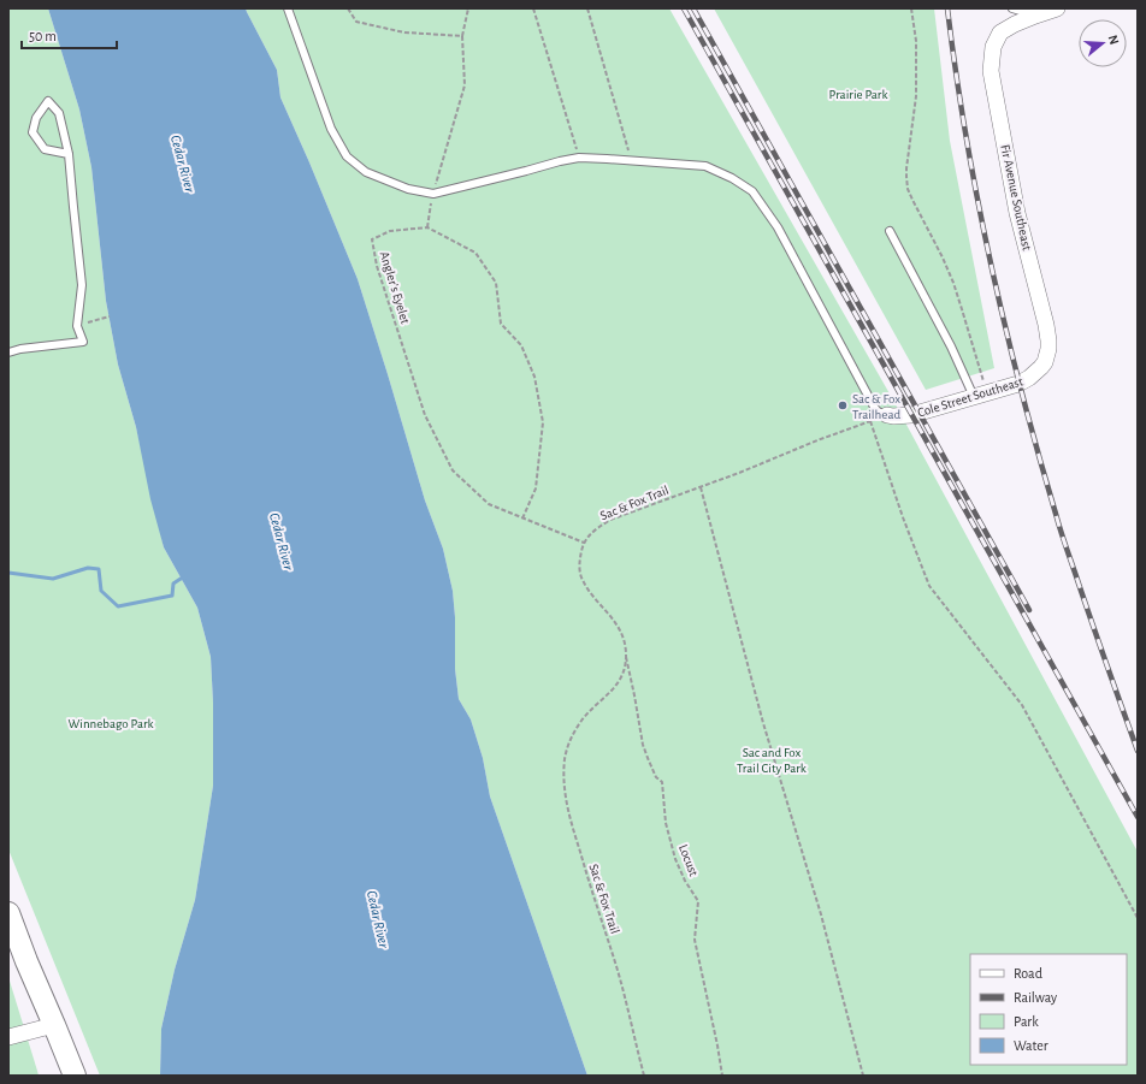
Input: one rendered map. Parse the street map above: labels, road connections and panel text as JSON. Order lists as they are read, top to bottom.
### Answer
{
  "streets": {
    "street": ["Fir Avenue Southeast", "Cole Street Southeast"],
    "path": ["Angler's Eyelet", "Sac & Fox Trail", "Locust"]
  },
  "crossings": [
    ["Fir Avenue Southeast", "Cole Street Southeast"],
    ["Angler's Eyelet", "Sac & Fox Trail"],
    ["Cole Street Southeast", "Sac & Fox Trail"],
    ["Sac & Fox Trail", "Locust"]
  ],
  "water": ["Cedar River"],
  "parks": ["Prairie Park", "Winnebago Park", "Sac and Fox Trail City Park"],
  "places": ["Sac & Fox Trailhead"],
  "legend": [
    "Road",
    "Railway",
    "Park",
    "Water"
  ],
  "scale_bar": "50 m",
  "north": "right"
}
